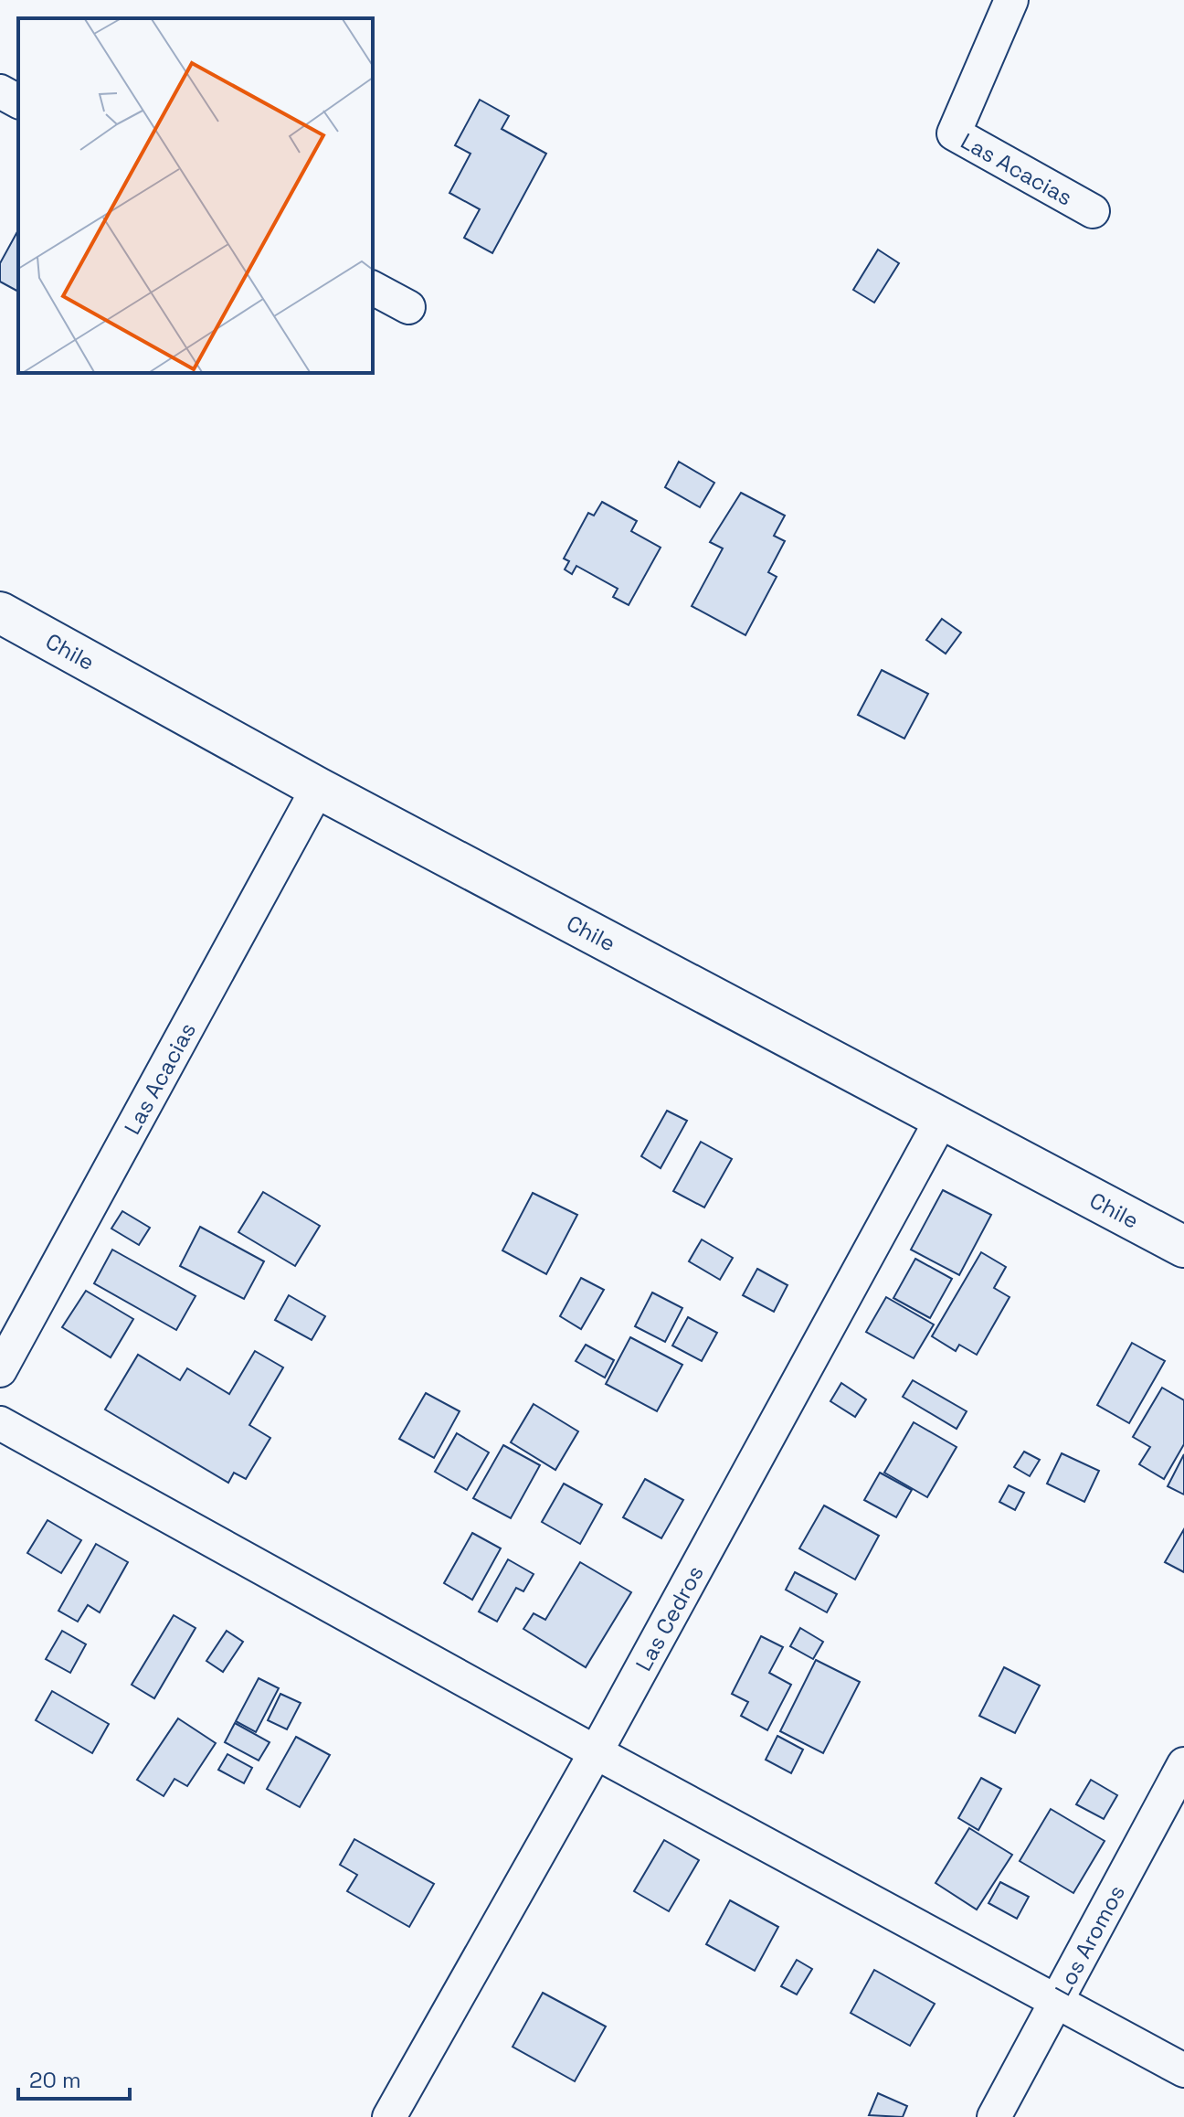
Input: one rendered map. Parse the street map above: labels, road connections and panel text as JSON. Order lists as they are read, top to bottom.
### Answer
{
  "streets": {
    "street": [
      "Las Acacias",
      "Chile",
      "Las Cedros",
      "Los Aromos"
    ]
  },
  "crossings": [
    ["Las Acacias", "Chile"],
    ["Chile", "Las Cedros"]
  ],
  "scale_bar": "20 m"
}
